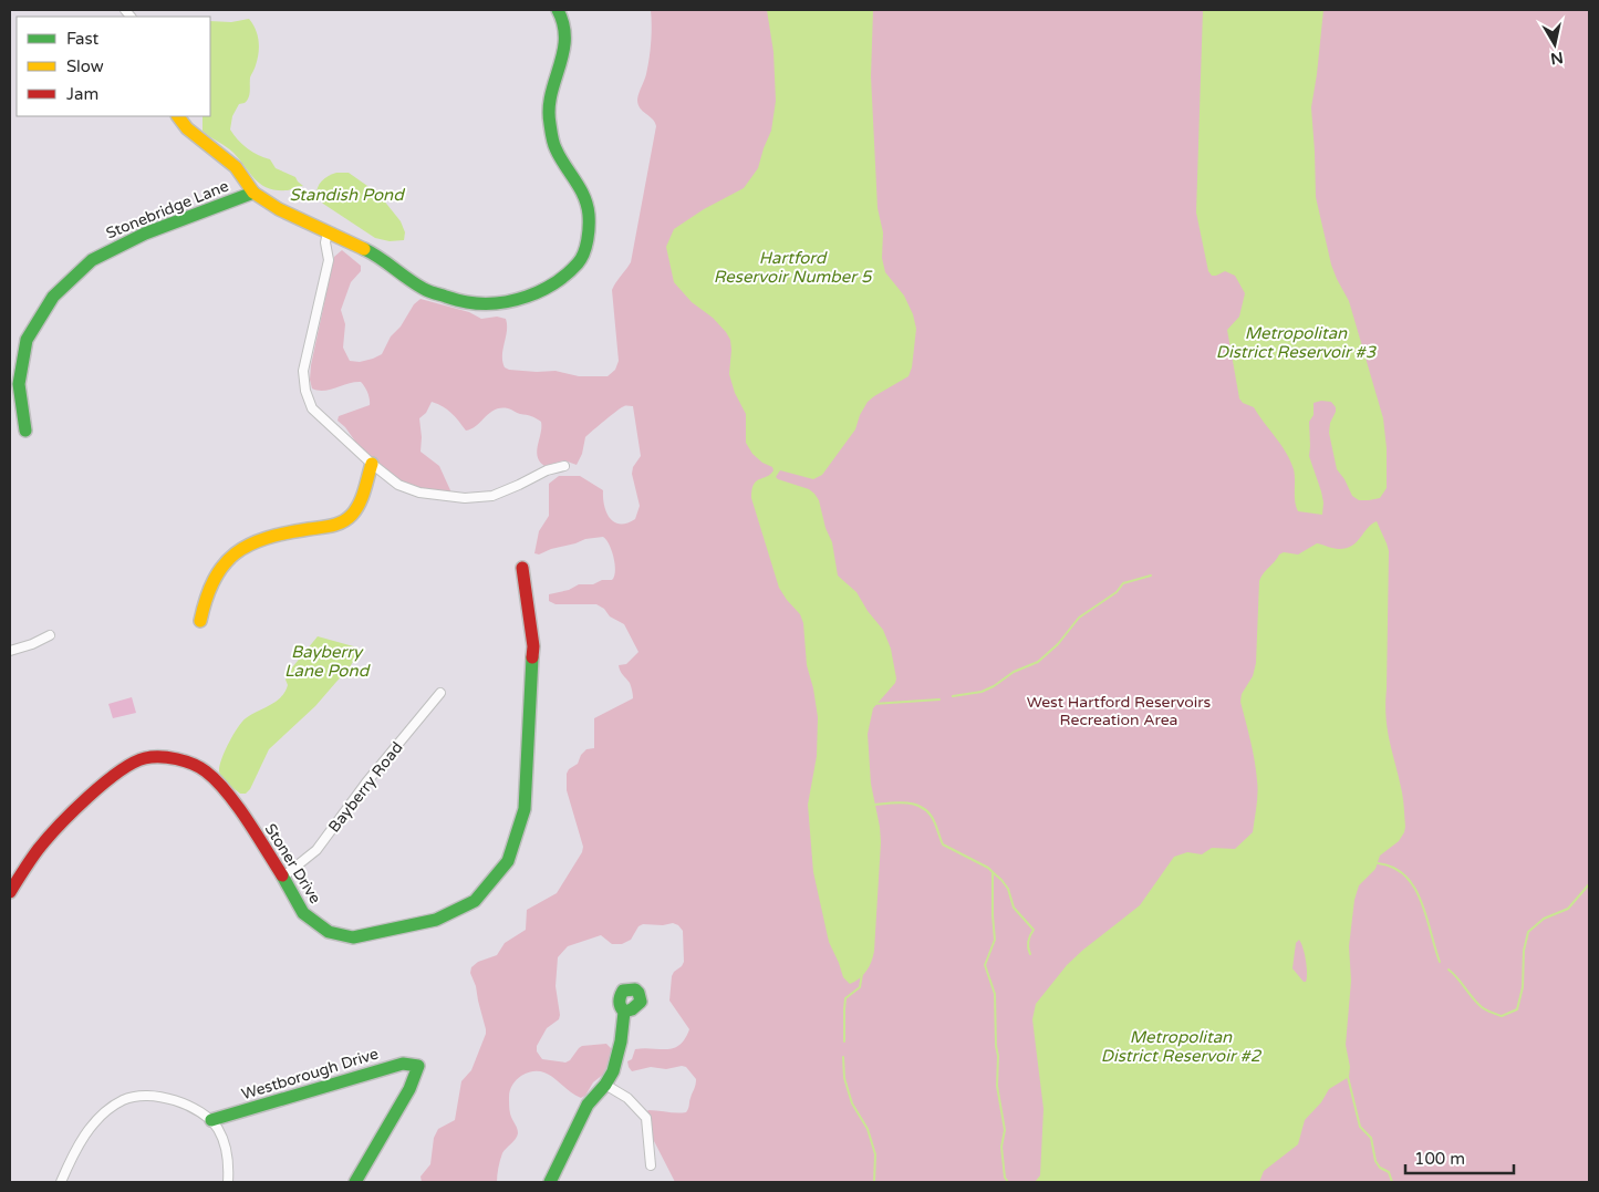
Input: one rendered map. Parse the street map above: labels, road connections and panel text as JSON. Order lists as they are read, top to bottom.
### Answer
{
  "streets": {
    "street": [
      "Stonebridge Lane",
      "Bayberry Road",
      "Stoner Drive",
      "Westborough Drive"
    ]
  },
  "crossings": [
    ["Bayberry Road", "Stoner Drive"]
  ],
  "water": [
    "Standish Pond",
    "Hartford Reservoir Number 5",
    "Metropolitan District Reservoir #3",
    "Bayberry Lane Pond",
    "Metropolitan District Reservoir #2"
  ],
  "parks": ["West Hartford Reservoirs Recreation Area"],
  "legend": ["Fast", "Slow", "Jam"],
  "scale_bar": "100 m",
  "north": "bottom"
}
